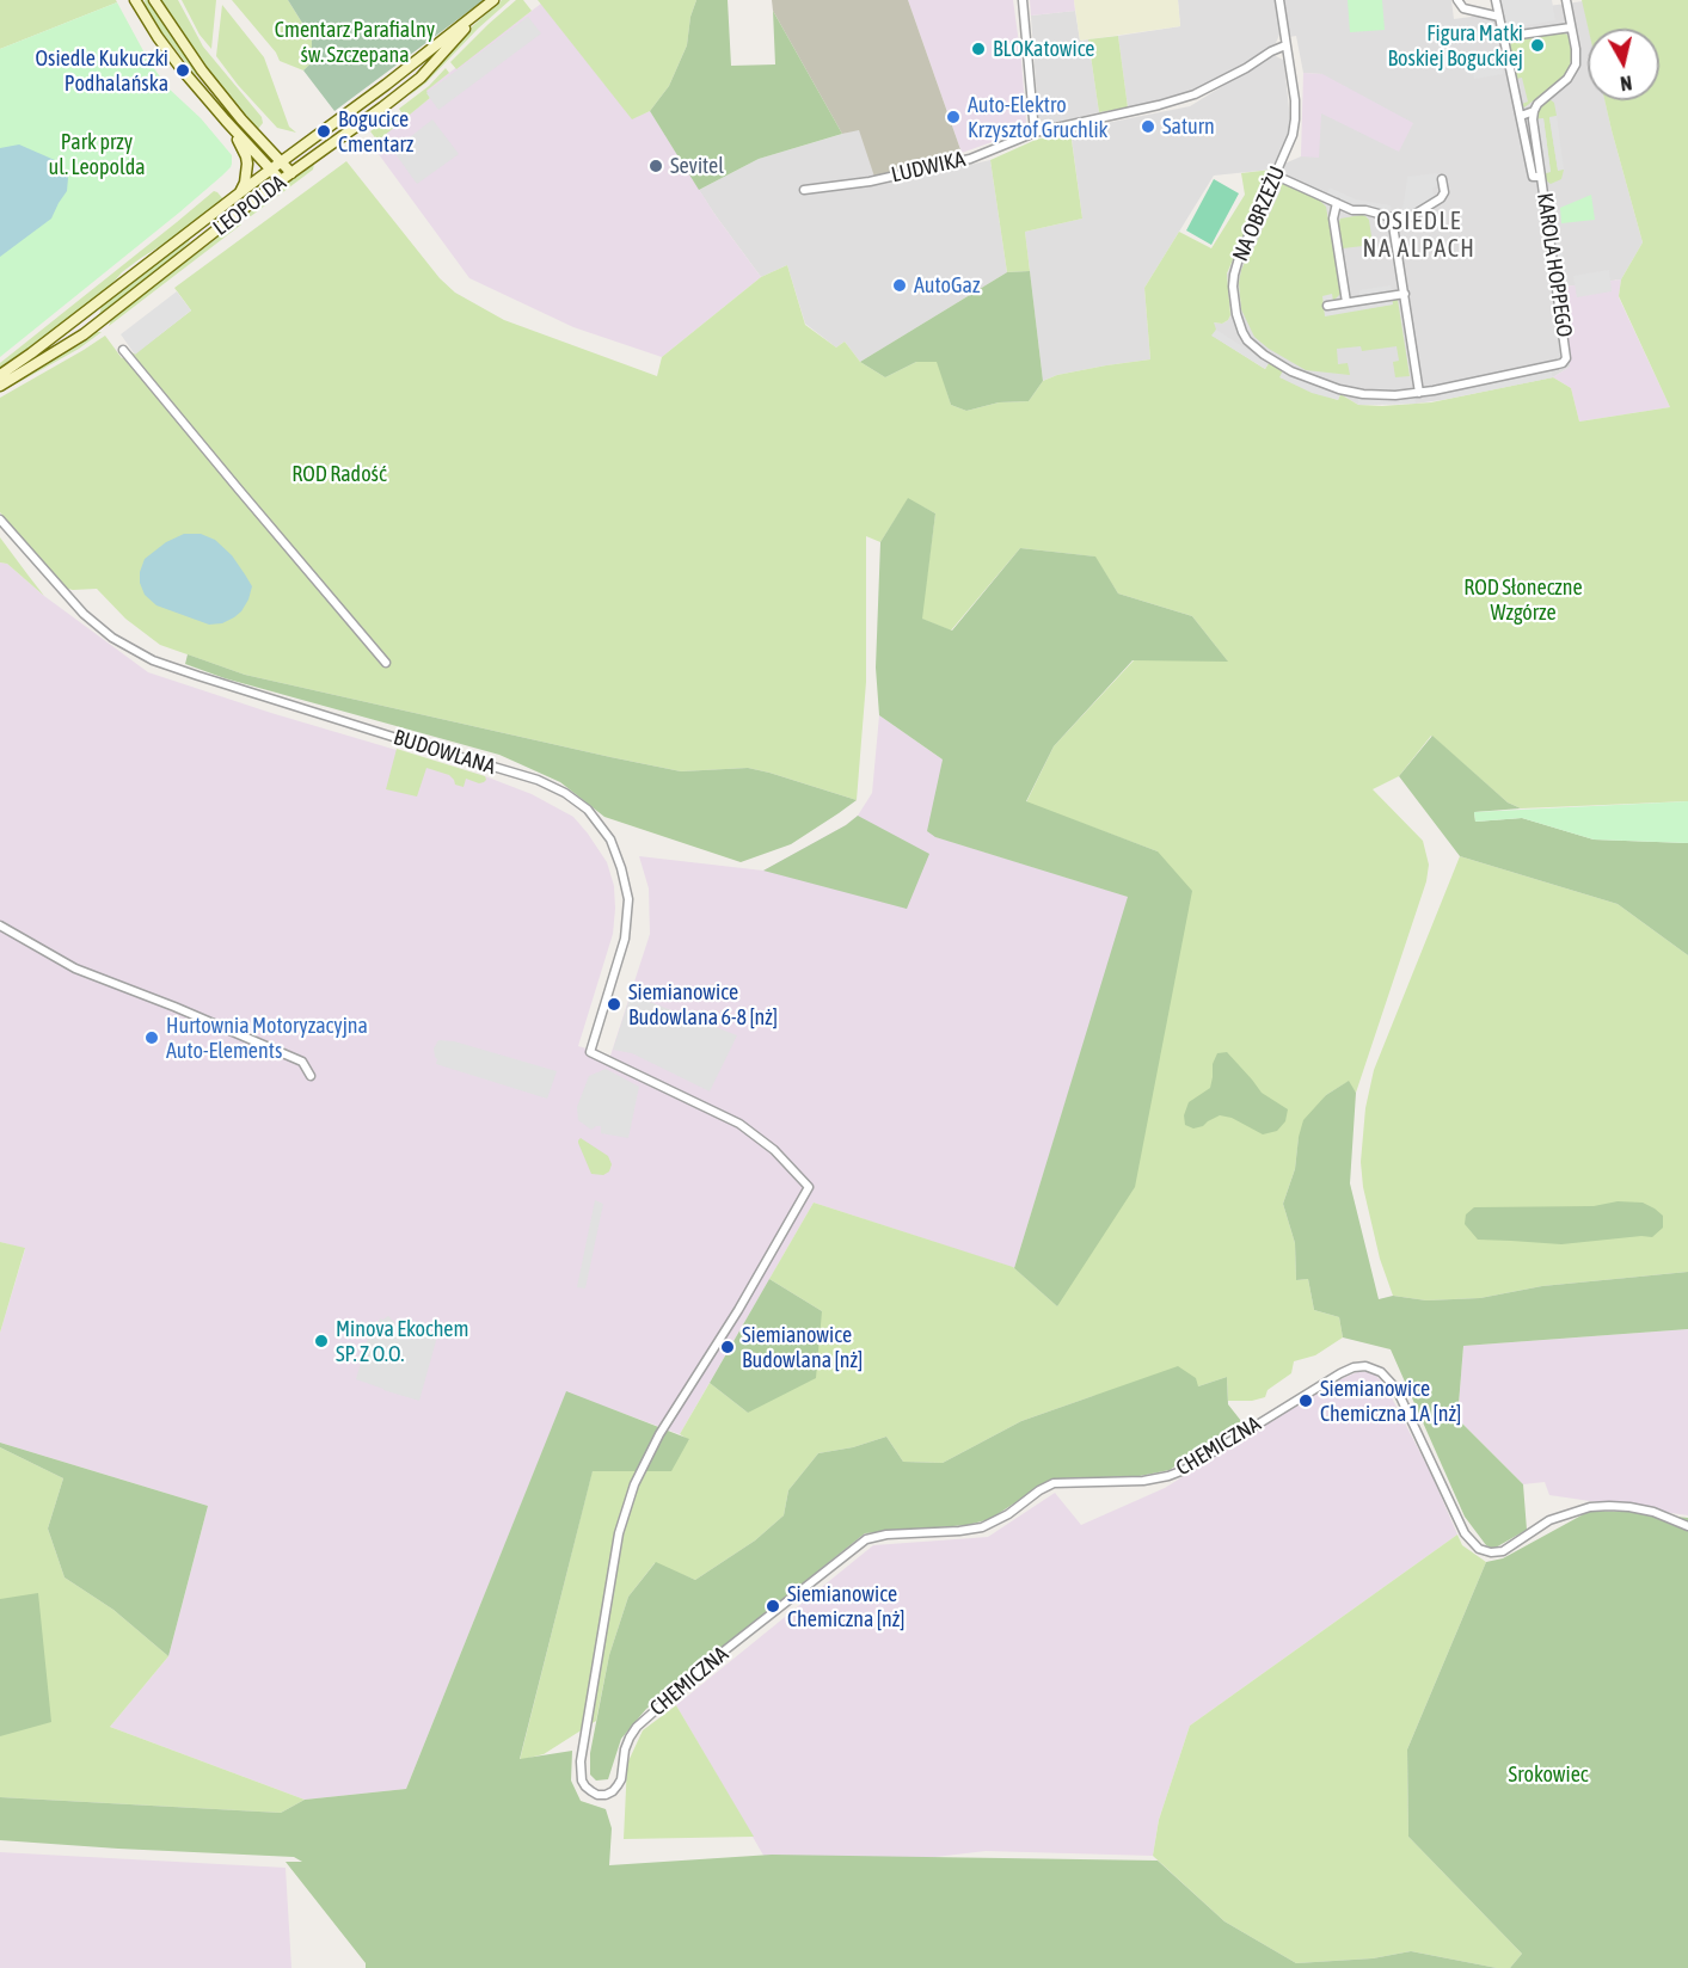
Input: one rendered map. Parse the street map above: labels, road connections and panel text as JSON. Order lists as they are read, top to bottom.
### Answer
{
  "streets": {
    "street": [
      "LUDWIKA",
      "LEOPOLDA",
      "NA OBRZEŻU",
      "KAROLA HOPPEGO",
      "BUDOWLANA",
      "CHEMICZNA"
    ]
  },
  "crossings": [
    ["LUDWIKA", "NA OBRZEŻU"],
    ["NA OBRZEŻU", "KAROLA HOPPEGO"],
    ["BUDOWLANA", "CHEMICZNA"]
  ],
  "districts": ["OSIEDLE NA ALPACH"],
  "parks": [
    "Cmentarz Parafialny św. Szczepana",
    "Park przy ul. Leopolda",
    "ROD Radość",
    "ROD Słoneczne Wzgórze",
    "Srokowiec"
  ],
  "places": [
    "Figura Matki Boskiej Boguckiej",
    "BLOKatowice",
    "Osiedle Kukuczki Podhalańska",
    "Auto-Elektro Krzysztof Gruchlik",
    "Saturn",
    "Bogucice Cmentarz",
    "Sevitel",
    "AutoGaz",
    "Siemianowice Budowlana 6-8 [nż]",
    "Hurtownia Motoryzacyjna Auto-Elements",
    "Minova Ekochem SP. Z O.O.",
    "Siemianowice Budowlana [nż]",
    "Siemianowice Chemiczna 1A [nż]",
    "Siemianowice Chemiczna [nż]"
  ],
  "north": "bottom"
}
